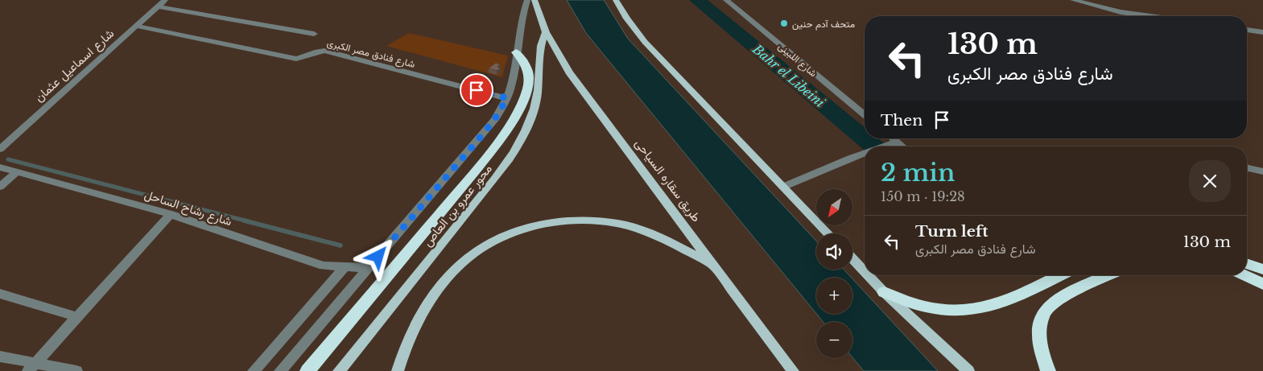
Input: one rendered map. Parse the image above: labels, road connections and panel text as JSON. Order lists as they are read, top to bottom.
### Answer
{
  "streets": {
    "main road": ["طريق سقاره السياحى", "محور عمرو بن العاص"],
    "street": [
      "شارع فنادق مصر الكبرى",
      "شارع اللبينى",
      "شارع اسماعيل عثمان",
      "شارع رشاح الساحل"
    ]
  },
  "crossings": [
    ["شارع فنادق مصر الكبرى", "شارع اسماعيل عثمان"],
    ["طريق سقاره السياحى", "محور عمرو بن العاص"]
  ],
  "water": ["Bahr el Libeini"],
  "places": ["متحف آدم حنين"],
  "north": "bottom left",
  "page": {
    "turn": ["130 m", "شارع فنادق مصر الكبرى"],
    "then": "Then",
    "heading": ["2 min", "150 m · 19:28"],
    "map_buttons": ["+", "−"],
    "list": [
      {
        "name": "Turn left",
        "note": "شارع فنادق مصر الكبرى",
        "value": "130 m"
      }
    ]
  }
}
